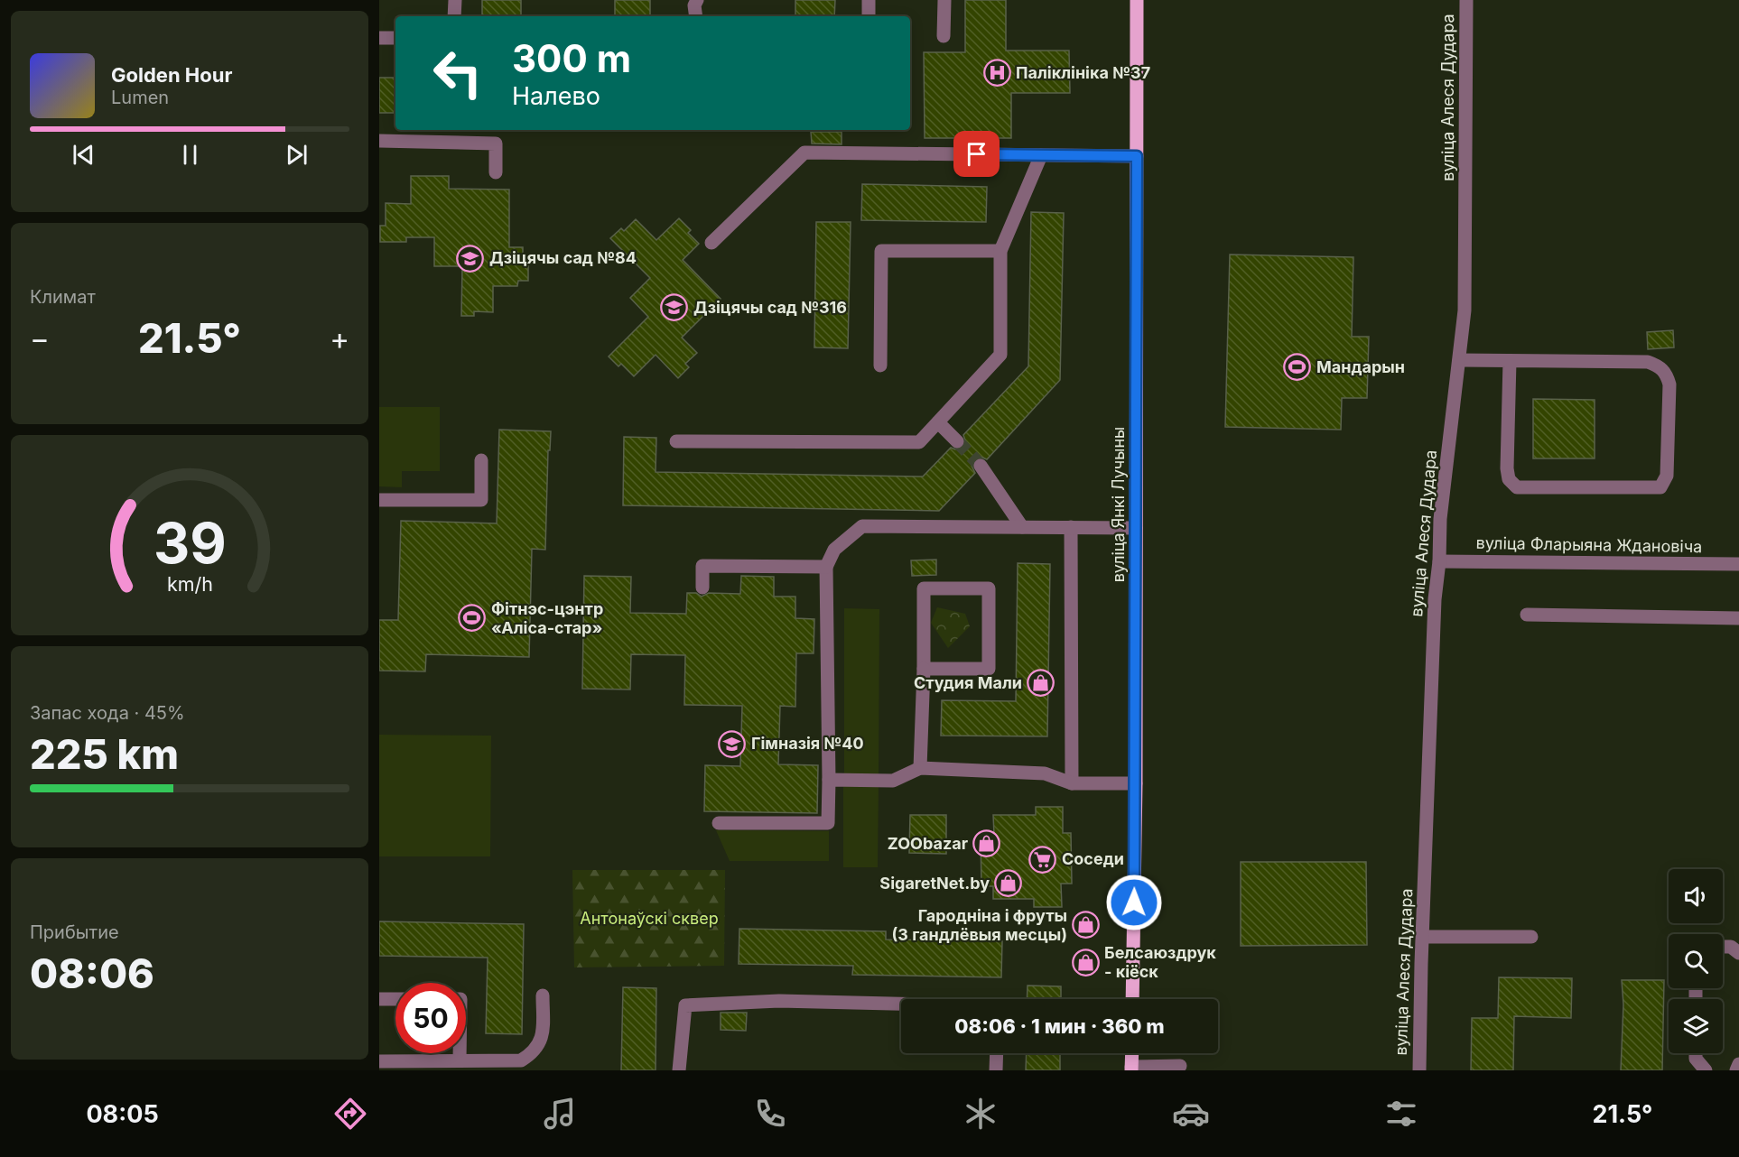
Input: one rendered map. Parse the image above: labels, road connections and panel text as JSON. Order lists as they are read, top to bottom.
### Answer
{
  "streets": {
    "main road": ["вуліца Янкі Лучыны"],
    "street": ["вуліца Алеся Дудара", "вуліца Фларыяна Ждановіча"]
  },
  "crossings": [
    ["вуліца Алеся Дудара", "вуліца Фларыяна Ждановіча"]
  ],
  "parks": ["Антонаўскі сквер"],
  "places": {
    "hospital": ["Паліклініка №37"],
    "school or university": ["Дзіцячы сад №84", "Дзіцячы сад №316", "Гімназія №40"],
    "sports": ["Мандарын", "Фітнэс-цэнтр «Аліса-стар»"],
    "shop": [
      "Студия Мали",
      "ZOObazar",
      "SigaretNet.by",
      "Гародніна і фруты (3 гандлёвыя месцы)",
      "Белсаюздрук - кіёск"
    ],
    "supermarket": ["Соседи"]
  },
  "page": {
    "turn": ["300 m", "Налево"],
    "song": ["Golden Hour", "Lumen"],
    "tile": [
      "Климат",
      ["Запас хода · 45%", "225 km"],
      ["Прибытие", "08:06"]
    ],
    "heat": ["−", "21.5°", "+"],
    "limit": "50",
    "trip": "08:06 · 1 мин · 360 m",
    "tabs": ["08:05", "21.5°"],
    "gauge": ["39", "km/h"]
  }
}
